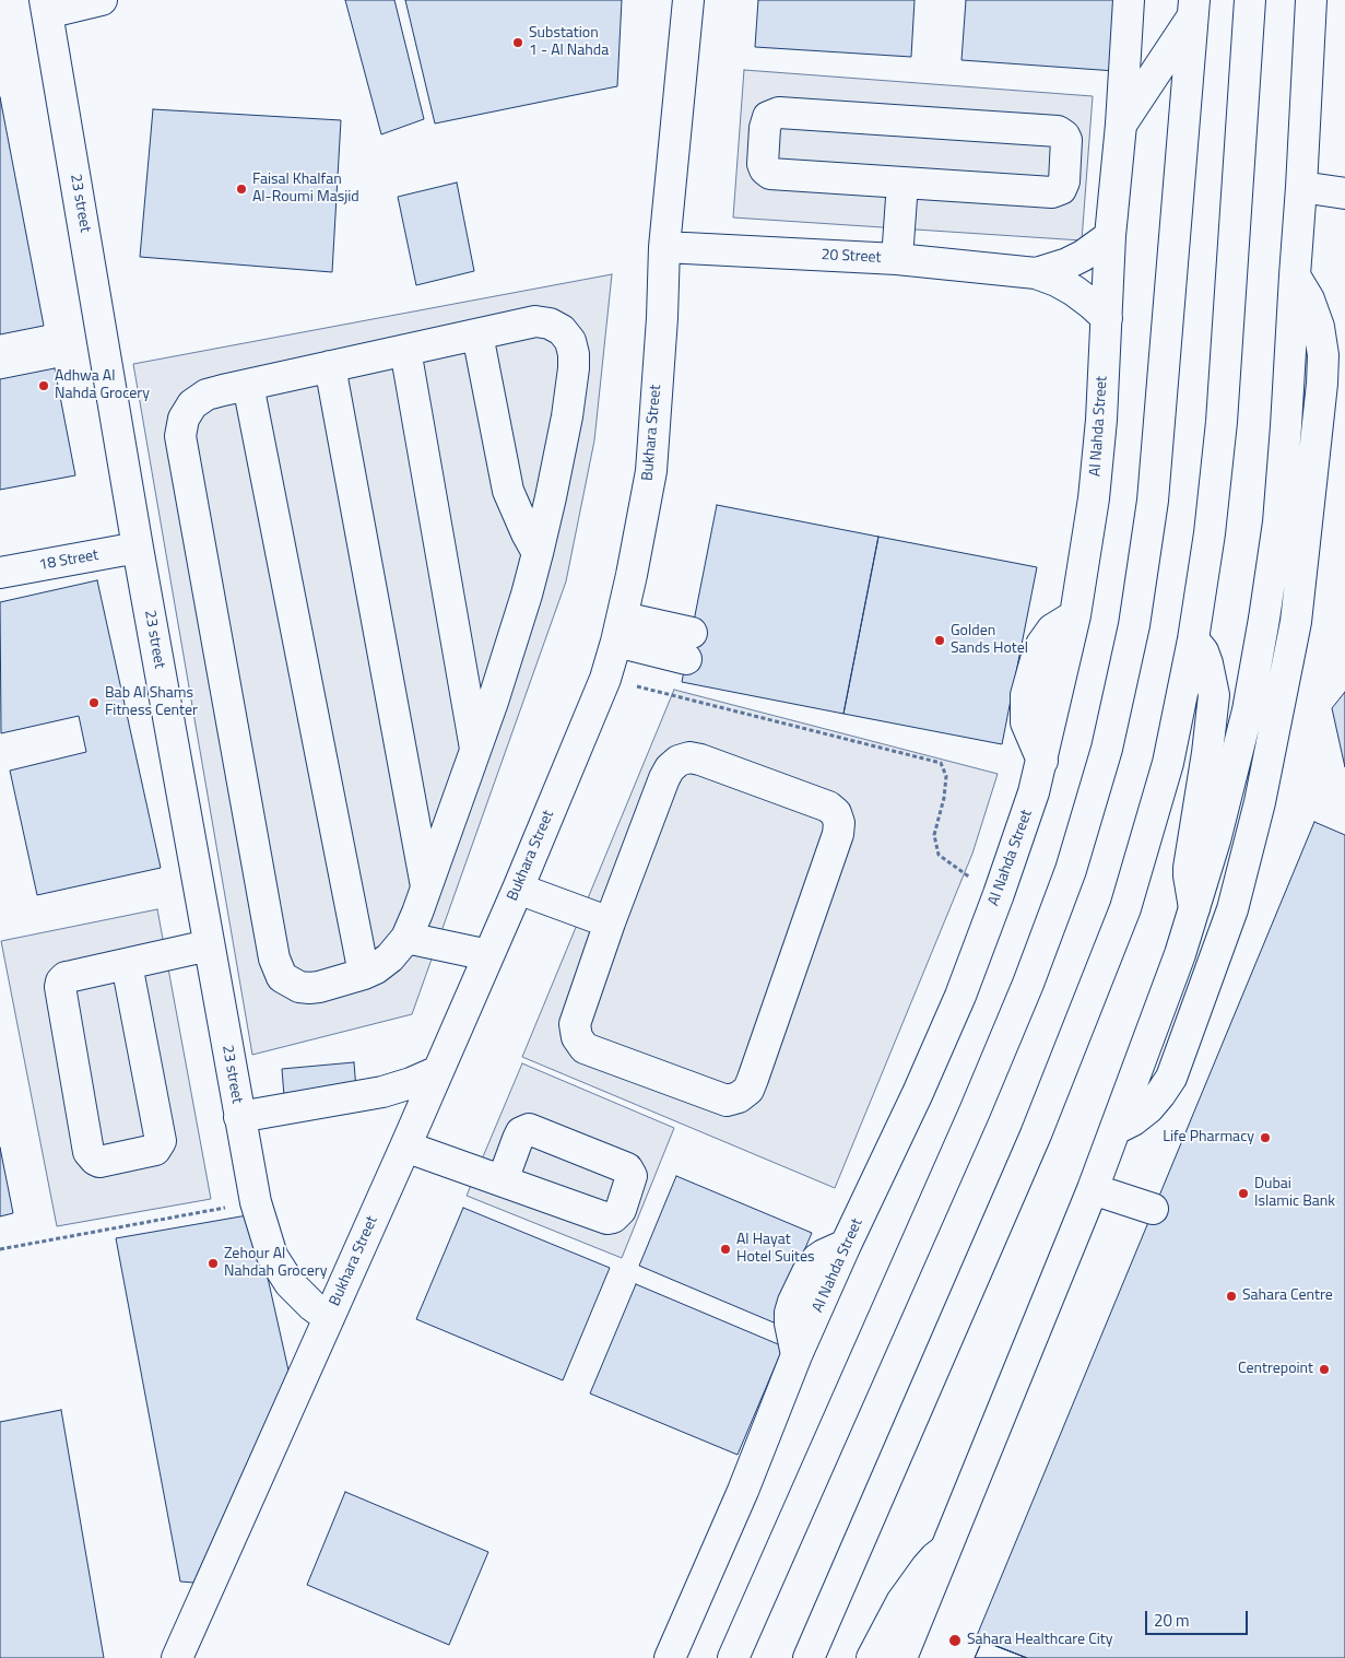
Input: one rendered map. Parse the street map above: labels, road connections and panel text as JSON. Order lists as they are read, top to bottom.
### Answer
{
  "streets": {
    "street": [
      "23 street",
      "20 Street",
      "Al Nahda Street",
      "Bukhara Street",
      "18 Street"
    ]
  },
  "crossings": [
    ["23 street", "Bukhara Street"],
    ["23 street", "18 Street"],
    ["20 Street", "Al Nahda Street"],
    ["20 Street", "Bukhara Street"]
  ],
  "places": [
    "Substation 1 - Al Nahda",
    "Faisal Khalfan Al-Roumi Masjid",
    "Adhwa Al Nahda Grocery",
    "Golden Sands Hotel",
    "Bab Al Shams Fitness Center",
    "Life Pharmacy",
    "Dubai Islamic Bank",
    "Al Hayat Hotel Suites",
    "Zehour Al Nahdah Grocery",
    "Sahara Centre",
    "Centrepoint",
    "Sahara Healthcare City"
  ],
  "scale_bar": "20 m"
}
